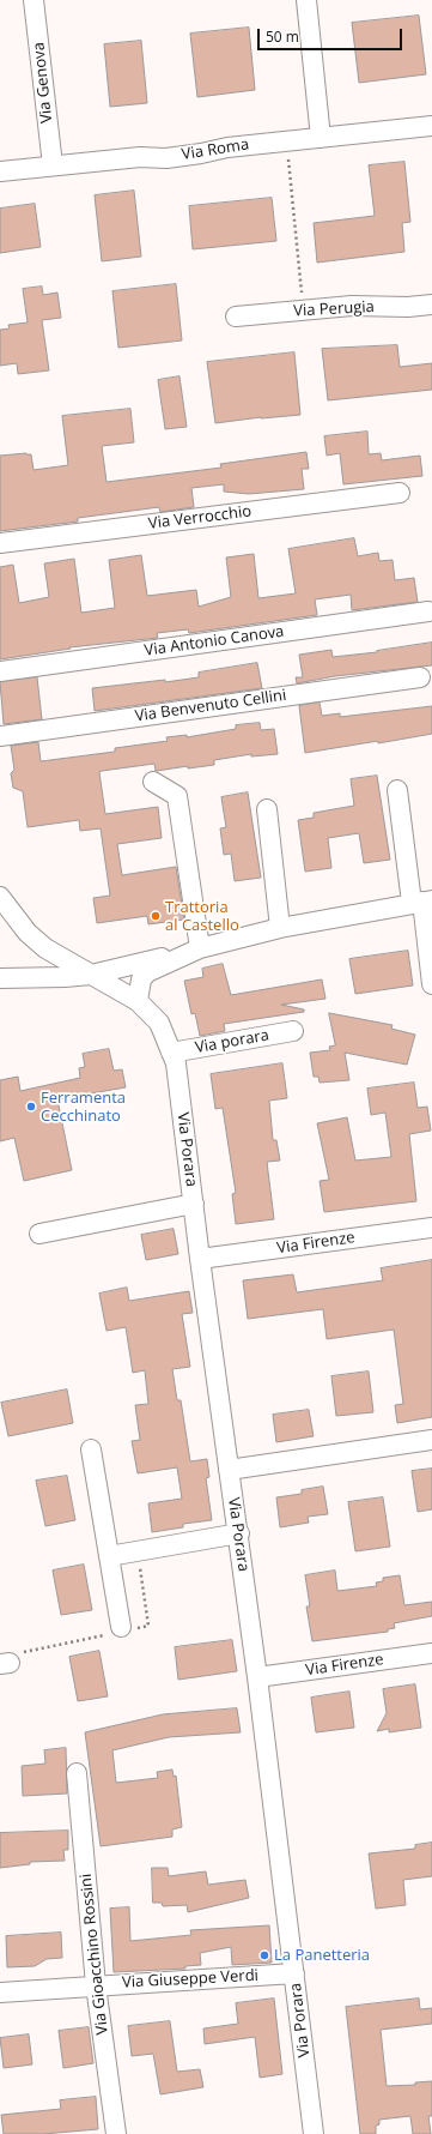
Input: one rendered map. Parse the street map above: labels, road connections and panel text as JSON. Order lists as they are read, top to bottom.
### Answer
{
  "streets": {
    "street": [
      "Via Genova",
      "Via Roma",
      "Via Perugia",
      "Via Verrocchio",
      "Via Antonio Canova",
      "Via Benvenuto Cellini",
      "Via porara",
      "Via Porara",
      "Via Firenze",
      "Via Gioacchino Rossini",
      "Via Giuseppe Verdi"
    ]
  },
  "crossings": [
    ["Via Genova", "Via Roma"],
    ["Via porara", "Via Porara"],
    ["Via Porara", "Via Firenze"],
    ["Via Porara", "Via Giuseppe Verdi"],
    ["Via Gioacchino Rossini", "Via Giuseppe Verdi"]
  ],
  "places": ["Trattoria al Castello", "Ferramenta Cecchinato", "La Panetteria"],
  "scale_bar": "50 m"
}
